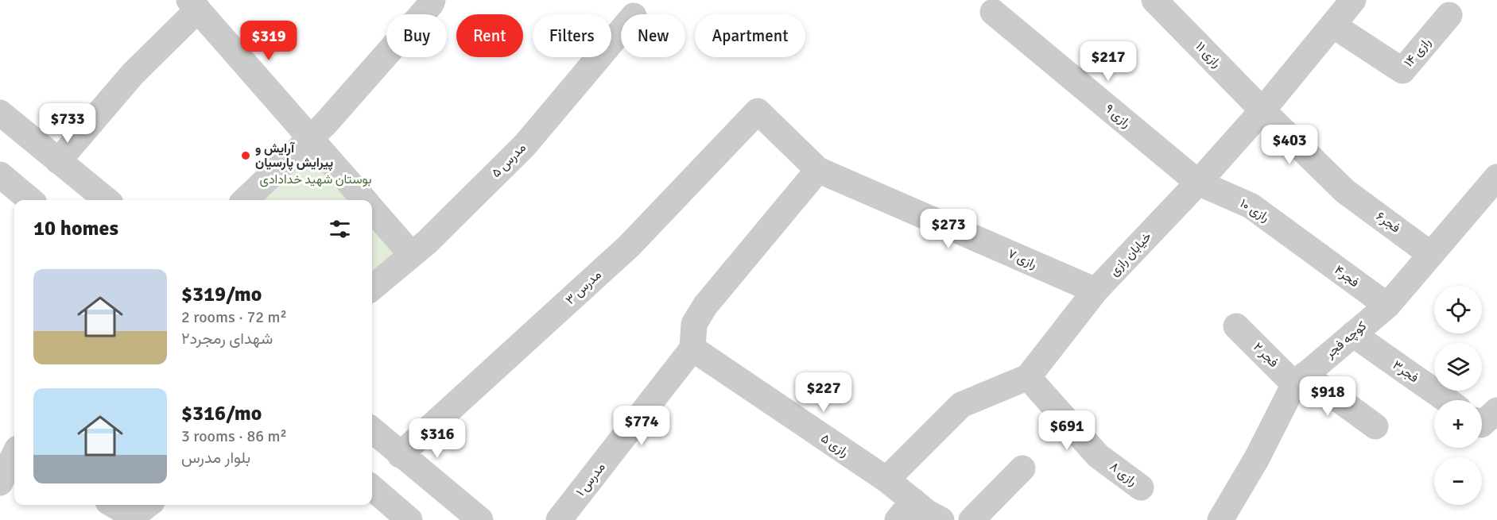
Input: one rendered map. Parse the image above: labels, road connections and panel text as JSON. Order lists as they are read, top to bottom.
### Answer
{
  "streets": {
    "street": [
      "رازی ۱۴",
      "رازی ۱۱",
      "رازی ۹",
      "مدرس ۵",
      "رازی ۱۰",
      "فجر۶",
      "خیابان رازی",
      "رازی ۷",
      "فجر۴",
      "مدرس ۳",
      "کوچه فجر",
      "فجر ۲",
      "فجر۳",
      "رازی ۵",
      "رازی ۸",
      "مدرس ۱"
    ]
  },
  "crossings": [
    ["رازی ۱۴", "خیابان رازی"],
    ["رازی ۱۱", "فجر۶"],
    ["رازی ۱۱", "خیابان رازی"],
    ["رازی ۹", "رازی ۱۰"],
    ["رازی ۹", "خیابان رازی"],
    ["رازی ۱۰", "خیابان رازی"],
    ["رازی ۱۰", "فجر۴"],
    ["فجر۶", "کوچه فجر"],
    ["خیابان رازی", "رازی ۷"],
    ["خیابان رازی", "رازی ۵"],
    ["خیابان رازی", "رازی ۸"],
    ["رازی ۷", "مدرس ۳"],
    ["فجر۴", "کوچه فجر"],
    ["کوچه فجر", "فجر ۲"],
    ["کوچه فجر", "فجر۳"],
    ["رازی ۵", "مدرس ۱"]
  ],
  "parks": ["بوستان شهید خدادادی"],
  "places": ["آرایش و پیرایش پارسیان"],
  "page": {
    "chip": [
      "Buy",
      "Rent",
      "Filters",
      "New",
      "Apartment"
    ],
    "price": [
      "$319",
      "$217",
      "$733",
      "$403",
      "$273",
      "$227",
      "$918",
      "$774",
      "$691",
      "$316"
    ],
    "heading": "10 homes",
    "list": [
      {
        "name": "$319/mo",
        "note": "2 rooms · 72 m² · شهدای رمجرد۲"
      },
      {
        "name": "$316/mo",
        "note": "3 rooms · 86 m² · بلوار مدرس"
      }
    ],
    "map_buttons": ["+", "−"]
  }
}
